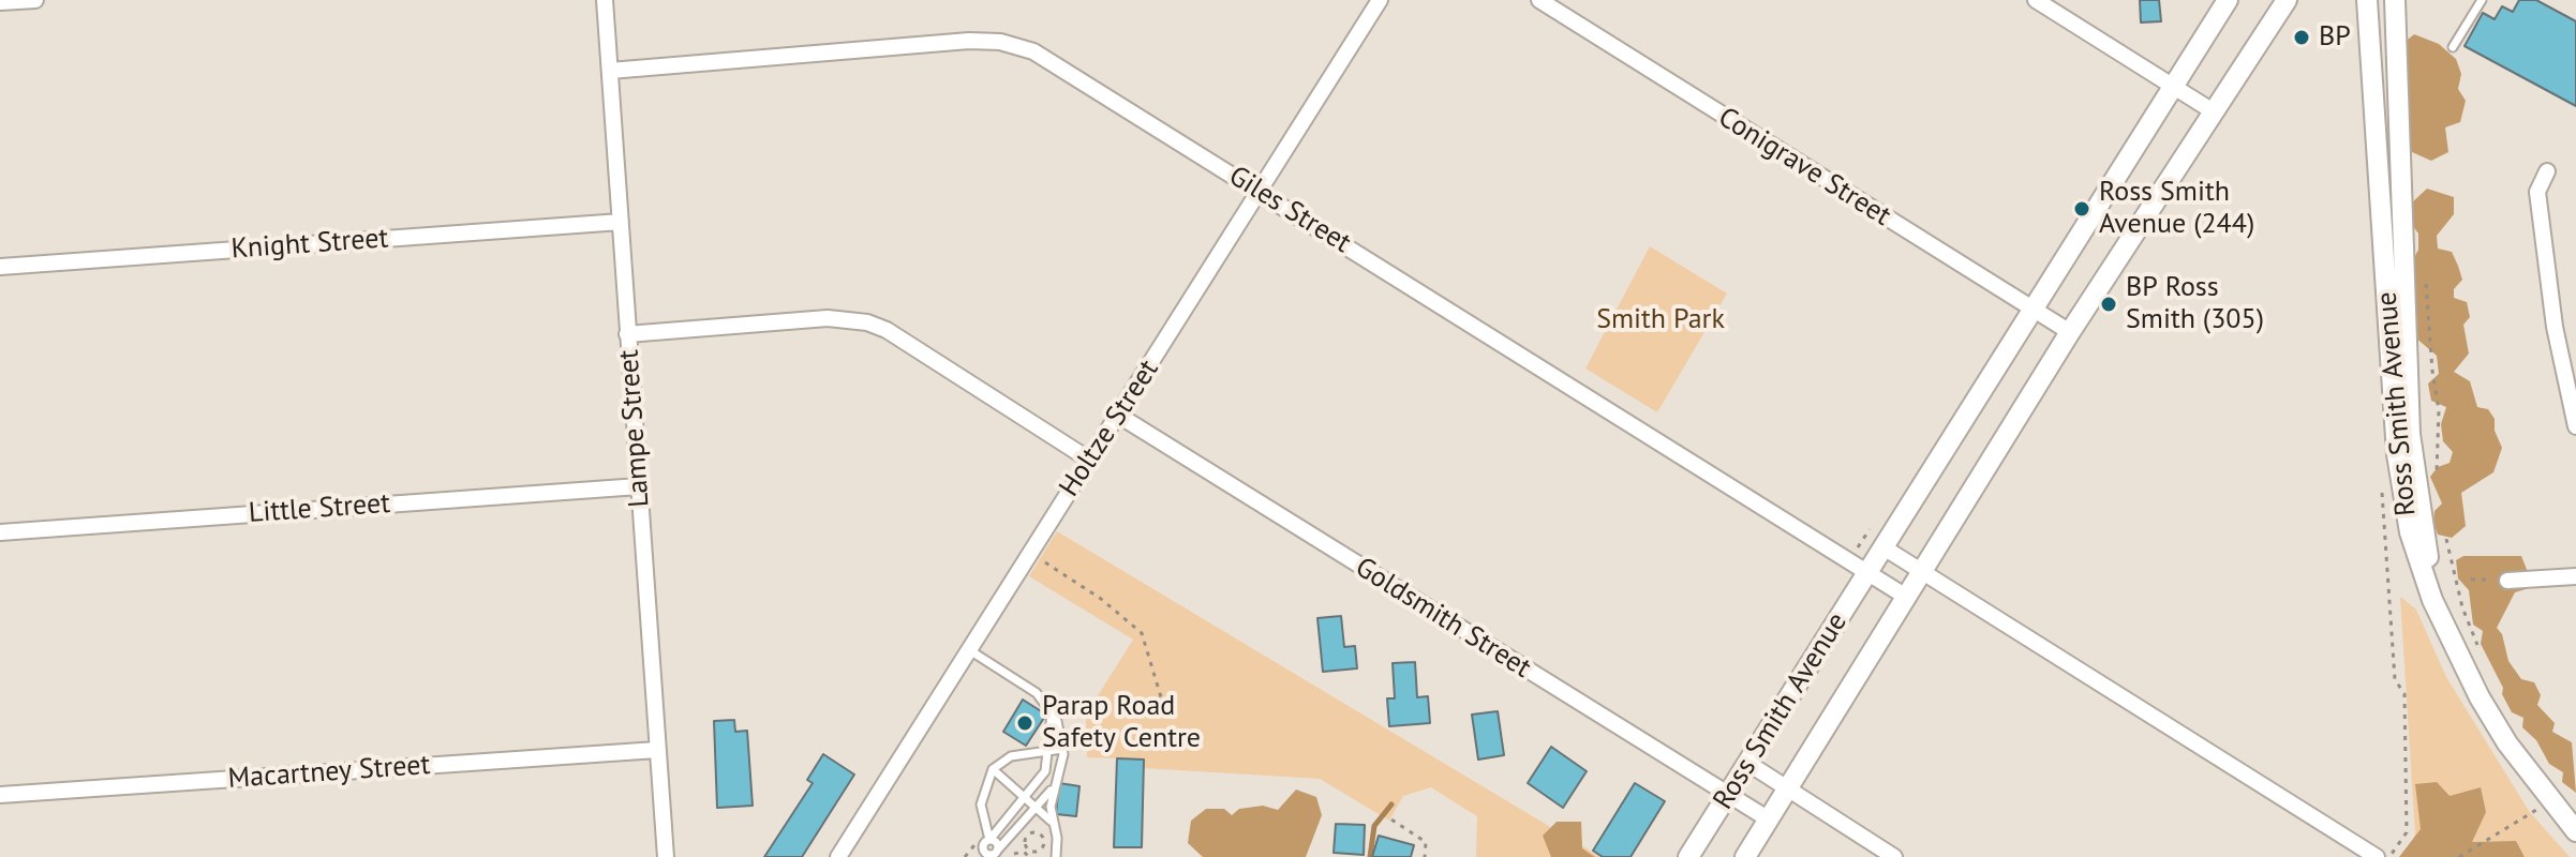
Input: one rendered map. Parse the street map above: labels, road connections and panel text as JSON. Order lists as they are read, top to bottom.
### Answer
{
  "streets": {
    "street": [
      "Conigrave Street",
      "Giles Street",
      "Knight Street",
      "Ross Smith Avenue",
      "Lampe Street",
      "Holtze Street",
      "Little Street",
      "Goldsmith Street",
      "Macartney Street"
    ]
  },
  "crossings": [
    ["Conigrave Street", "Ross Smith Avenue"],
    ["Giles Street", "Ross Smith Avenue"],
    ["Giles Street", "Lampe Street"],
    ["Giles Street", "Holtze Street"],
    ["Knight Street", "Lampe Street"],
    ["Ross Smith Avenue", "Goldsmith Street"],
    ["Lampe Street", "Little Street"],
    ["Lampe Street", "Macartney Street"],
    ["Holtze Street", "Goldsmith Street"]
  ],
  "parks": ["Smith Park"],
  "places": [
    "BP",
    "Ross Smith Avenue (244)",
    "BP Ross Smith (305)",
    "Parap Road Safety Centre"
  ]
}
